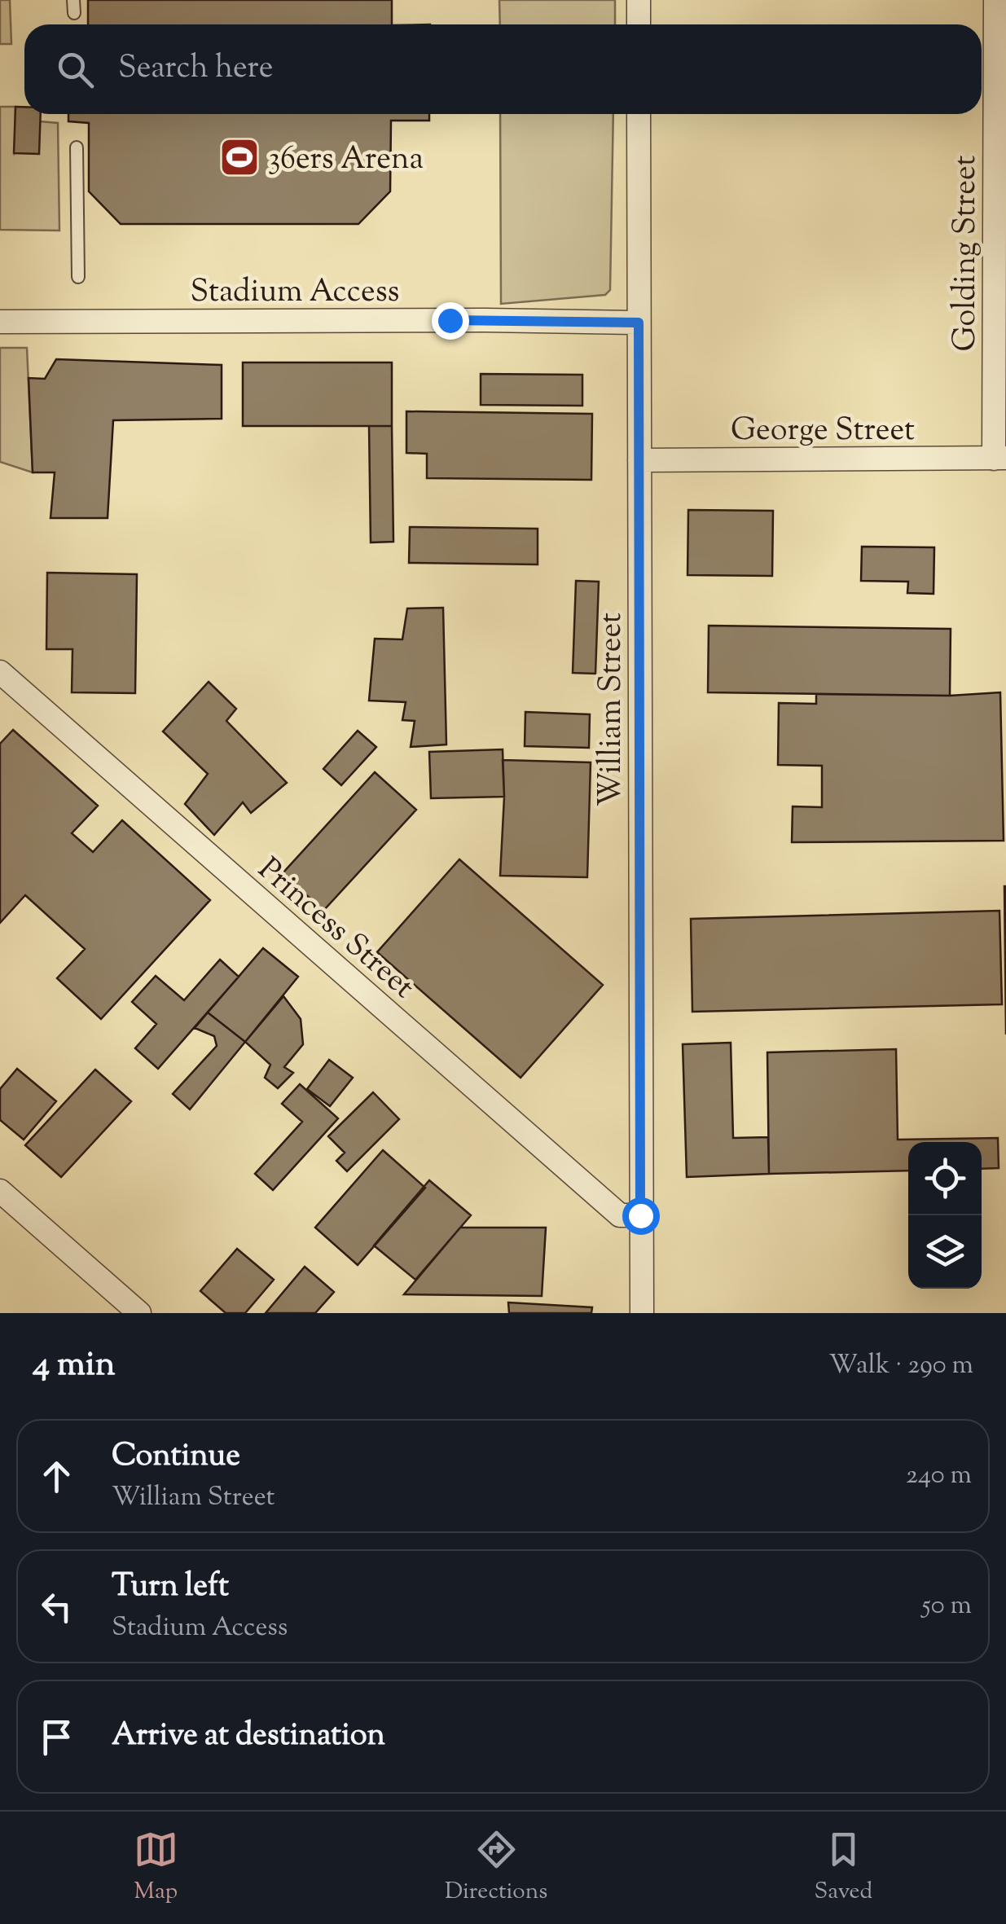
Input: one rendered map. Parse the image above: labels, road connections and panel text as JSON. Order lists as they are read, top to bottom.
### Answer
{
  "streets": {
    "street": [
      "Golding Street",
      "Stadium Access",
      "George Street",
      "William Street",
      "Princess Street"
    ]
  },
  "crossings": [
    ["Golding Street", "George Street"],
    ["Stadium Access", "William Street"],
    ["George Street", "William Street"],
    ["William Street", "Princess Street"]
  ],
  "places": {
    "sports": ["36ers Arena"]
  },
  "page": {
    "search": "Search here",
    "heading": ["4 min", "Walk · 290 m"],
    "list": [
      ["Continue", "William Street", "240 m"],
      ["Turn left", "Stadium Access", "50 m"],
      "Arrive at destination"
    ],
    "nav": ["Map", "Directions", "Saved"]
  }
}
